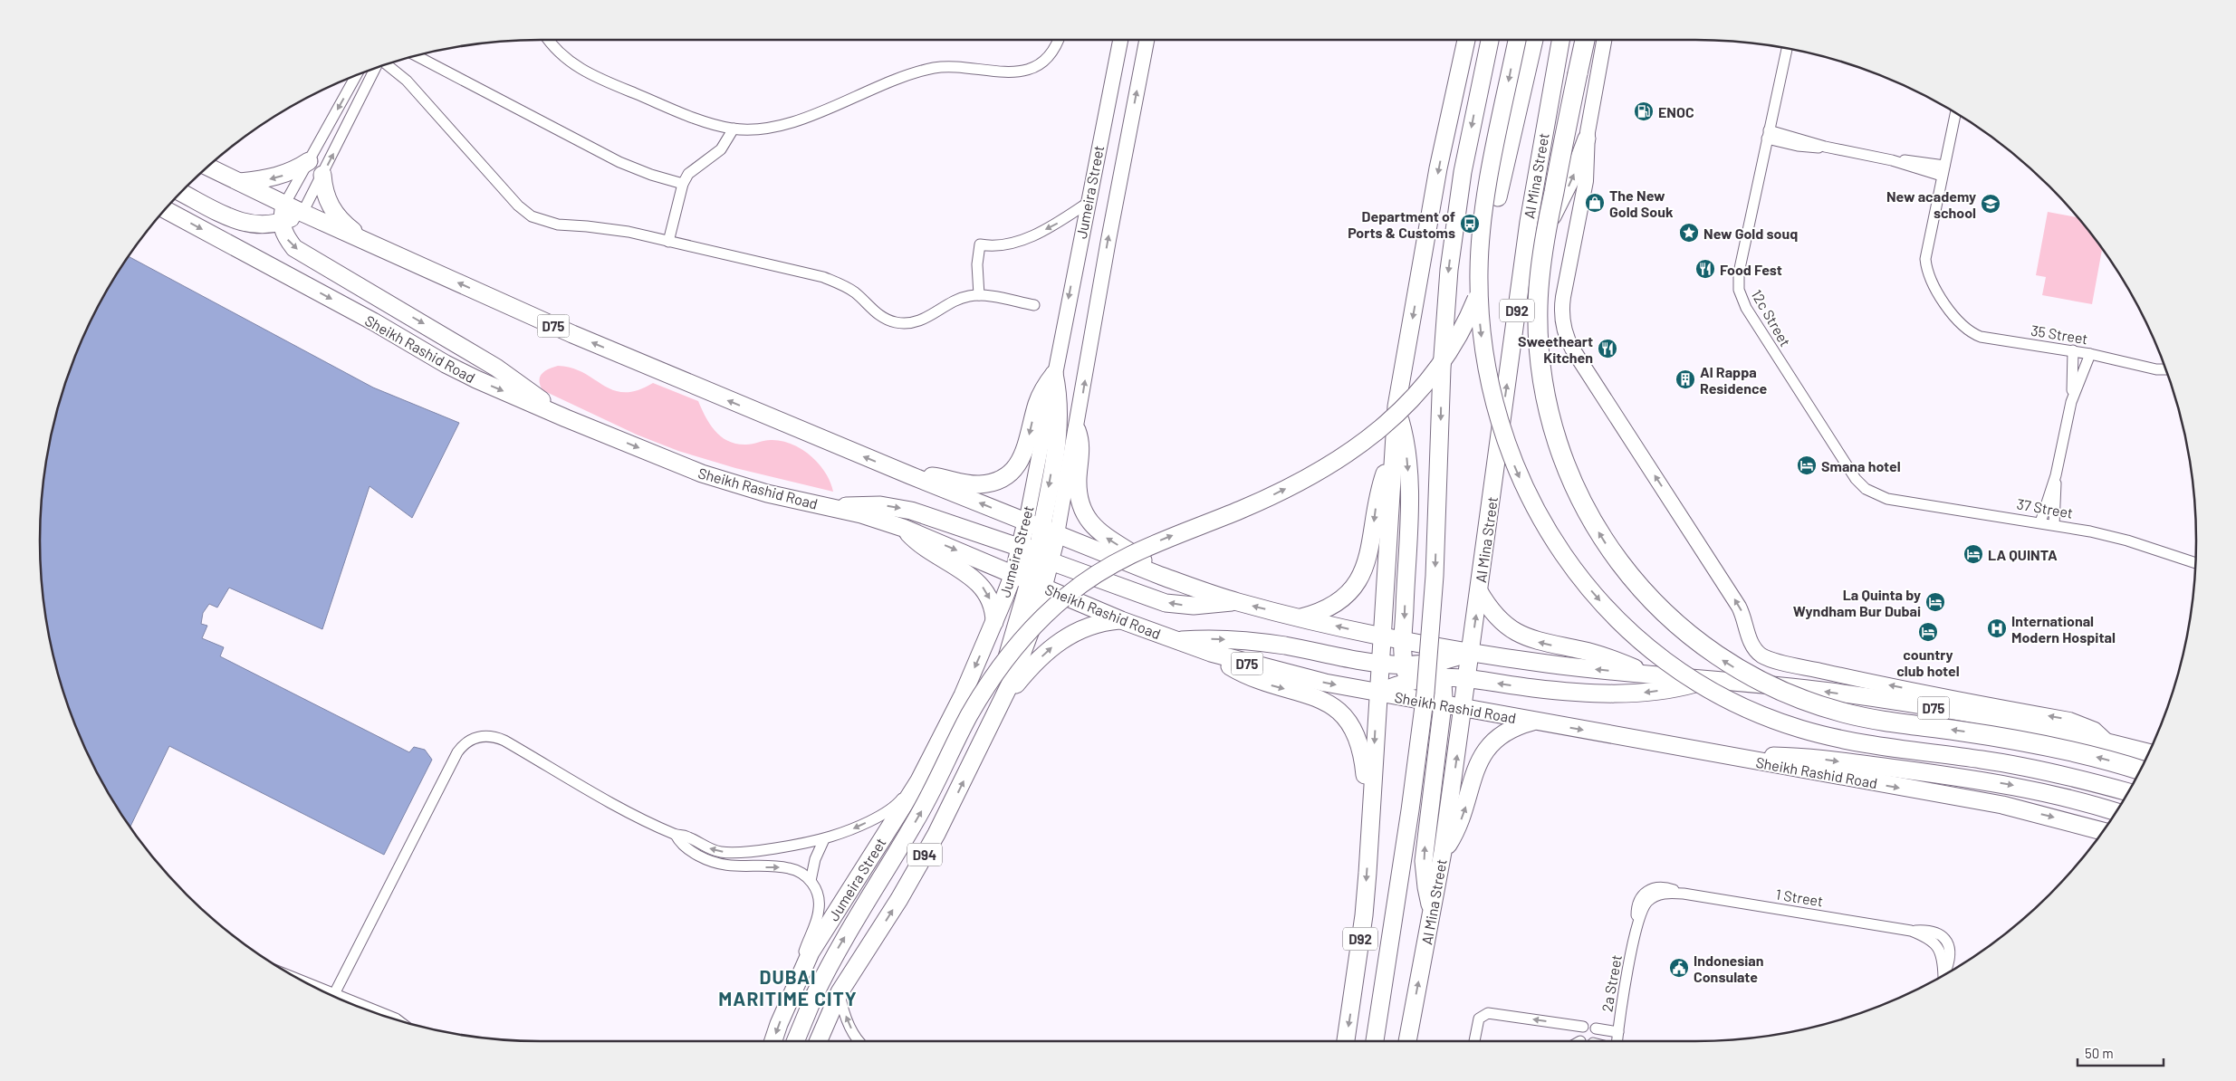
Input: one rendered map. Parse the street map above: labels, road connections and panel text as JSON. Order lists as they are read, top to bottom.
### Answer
{
  "streets": {
    "main road": [
      "Al Mina Street",
      "Jumeira Street",
      "D92",
      "D75",
      "Sheikh Rashid Road",
      "D94"
    ],
    "street": [
      "12c Street",
      "35 Street",
      "37 Street",
      "1 Street",
      "2a Street"
    ]
  },
  "crossings": [
    ["Al Mina Street", "D75"],
    ["Al Mina Street", "Sheikh Rashid Road"],
    ["Jumeira Street", "D75"],
    ["Jumeira Street", "Sheikh Rashid Road"],
    ["D92", "D75"],
    ["D92", "Sheikh Rashid Road"],
    ["12c Street", "37 Street"],
    ["1 Street", "2a Street"]
  ],
  "districts": ["DUBAI MARITIME CITY"],
  "places": {
    "fuel station": ["ENOC"],
    "shop": ["The New Gold Souk"],
    "school or university": ["New academy school"],
    "bus stop": ["Department of Ports & Customs"],
    "place": ["New Gold souq"],
    "restaurant": ["Food Fest", "Sweetheart Kitchen"],
    "building": ["Al Rappa Residence"],
    "hotel": [
      "Smana hotel",
      "LA QUINTA",
      "La Quinta by Wyndham Bur Dubai",
      "country club hotel"
    ],
    "hospital": ["International Modern Hospital"],
    "public building": ["Indonesian Consulate"]
  },
  "scale_bar": "50 m"
}
